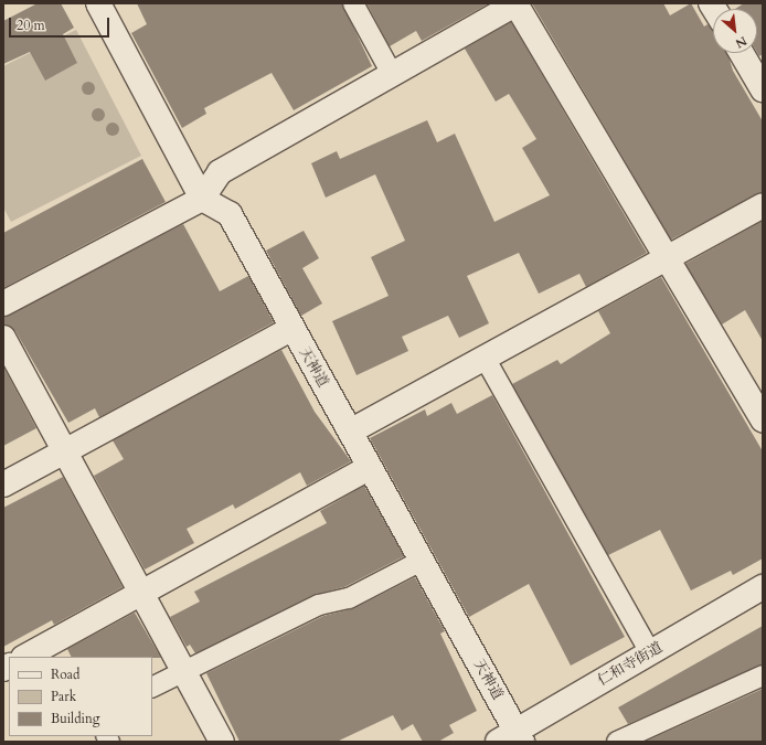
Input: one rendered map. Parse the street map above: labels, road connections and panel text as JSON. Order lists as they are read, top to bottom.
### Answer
{
  "streets": {
    "street": ["天神道", "仁和寺街道"]
  },
  "crossings": [
    ["天神道", "仁和寺街道"]
  ],
  "legend": ["Road", "Park", "Building"],
  "scale_bar": "20 m",
  "north": "bottom right"
}
